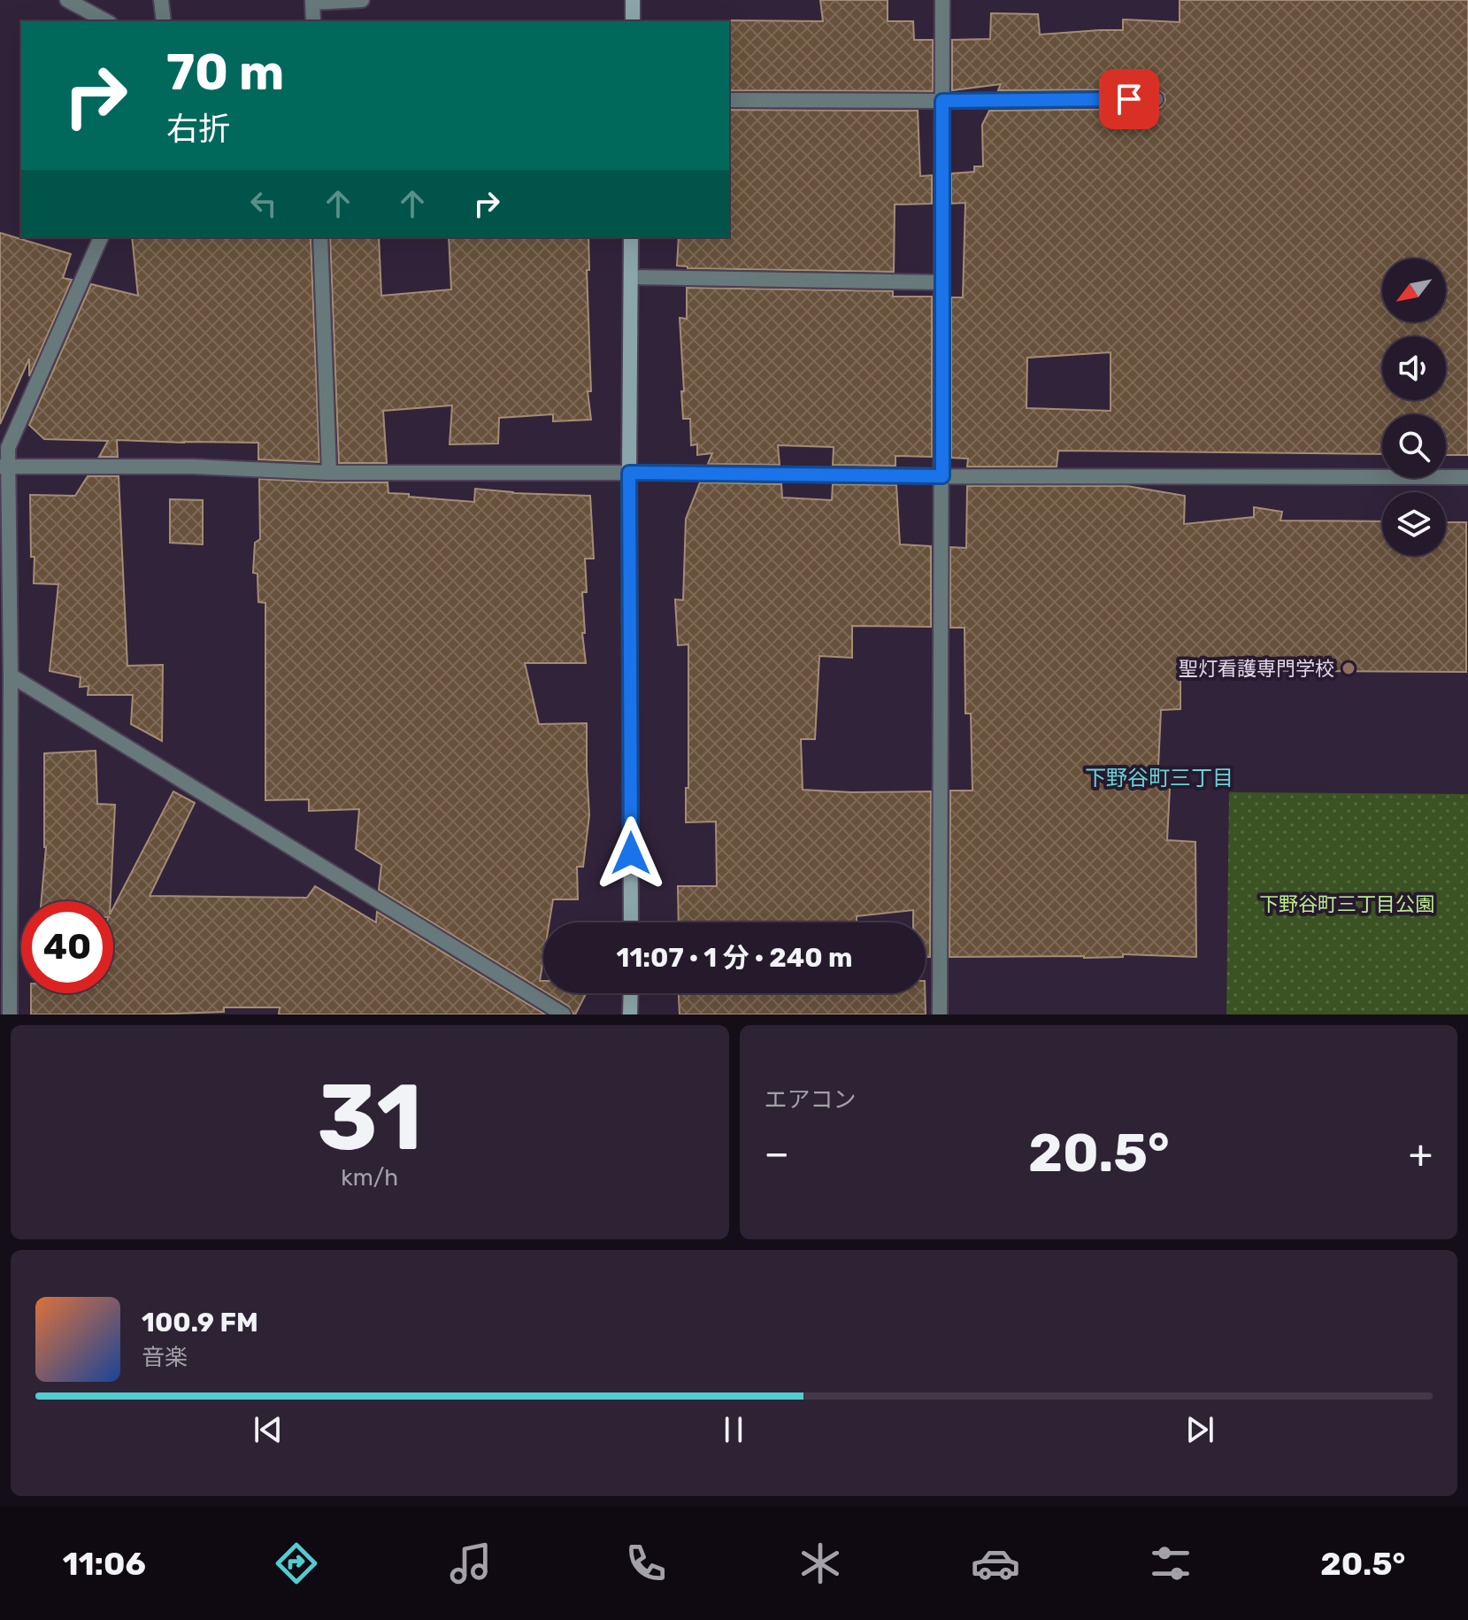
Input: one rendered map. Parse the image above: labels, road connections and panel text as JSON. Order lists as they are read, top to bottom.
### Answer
{
  "districts": ["下野谷町三丁目"],
  "parks": ["下野谷町三丁目公園"],
  "places": ["聖灯看護専門学校"],
  "north": "bottom left",
  "page": {
    "turn": ["70 m", "右折"],
    "limit": "40",
    "trip": "11:07 · 1 分 · 240 m",
    "tile": [
      ["31", "km/h"],
      "エアコン"
    ],
    "heat": ["−", "20.5°", "+"],
    "song": ["100.9 FM", "音楽"],
    "tabs": ["11:06", "20.5°"]
  }
}
